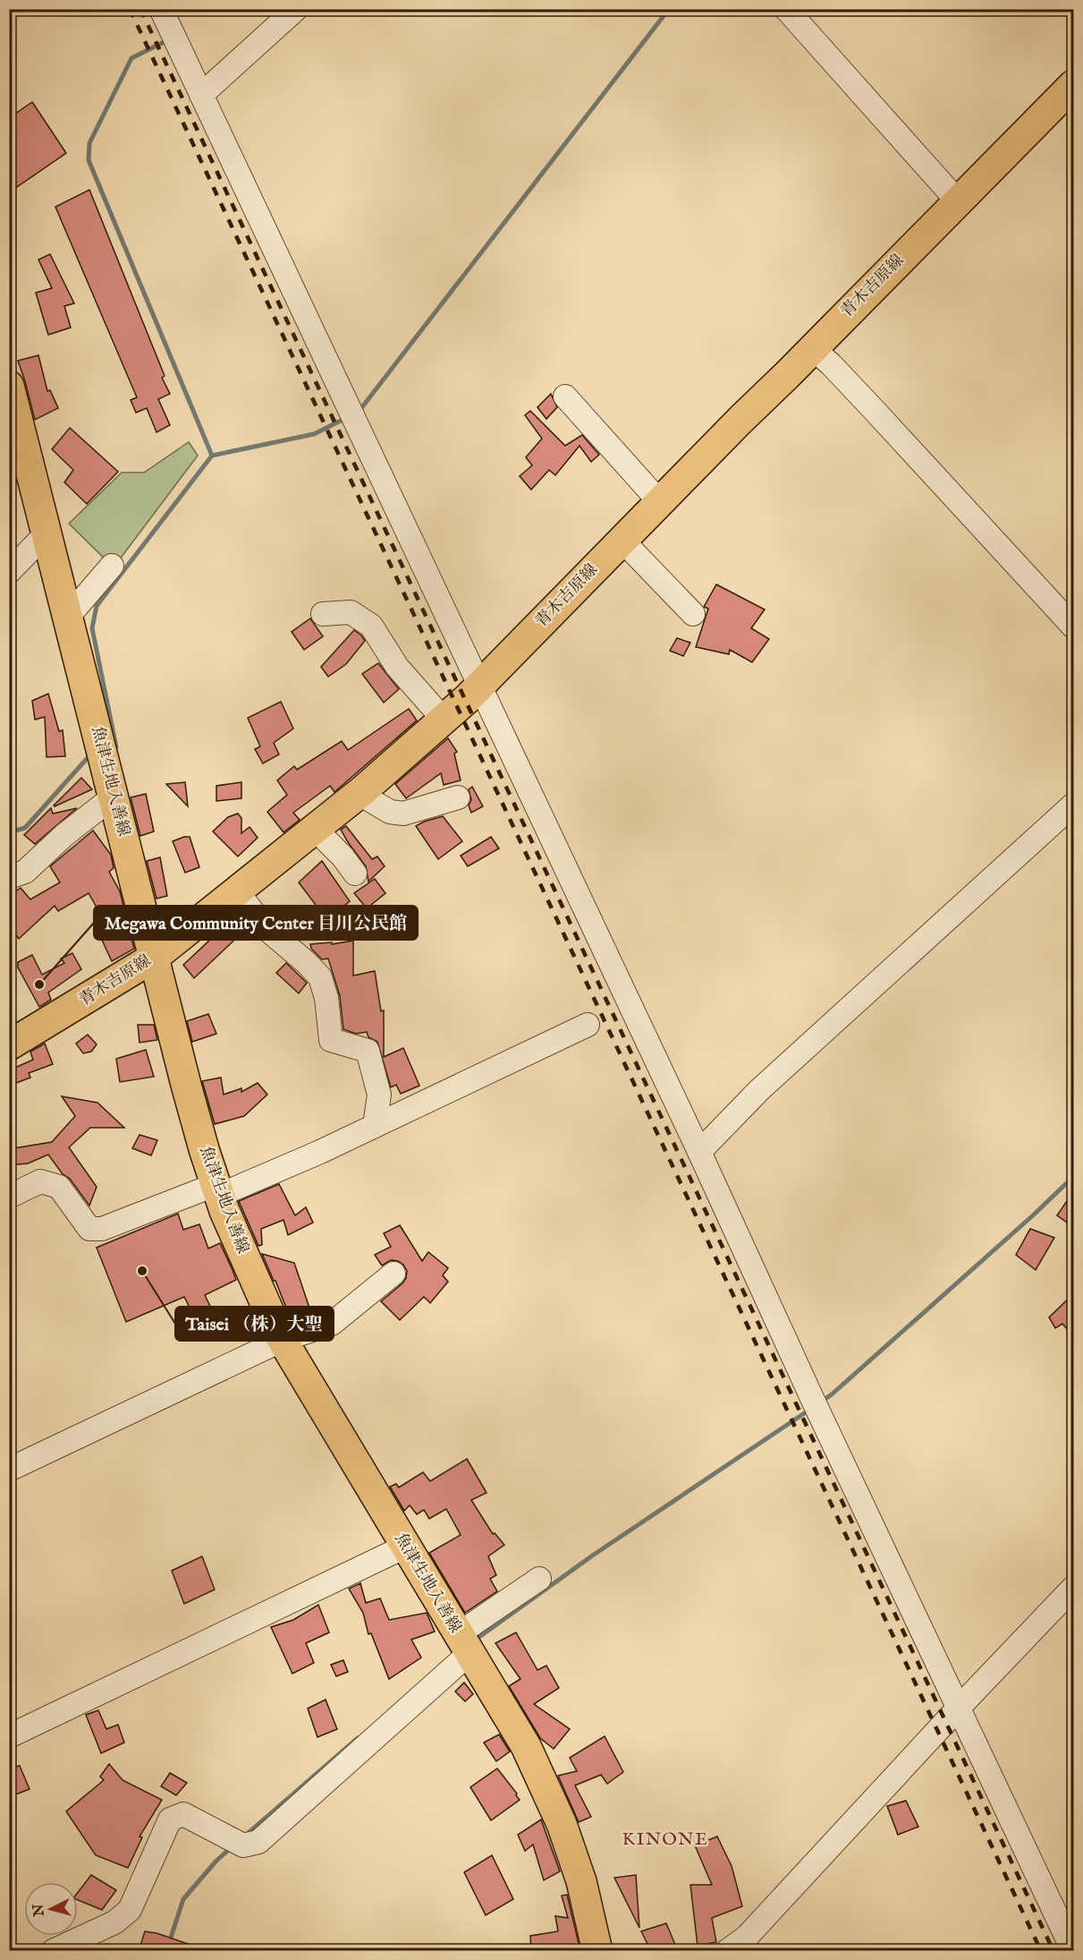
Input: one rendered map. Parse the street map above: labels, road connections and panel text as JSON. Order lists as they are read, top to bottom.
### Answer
{
  "streets": {
    "main road": ["青木吉原線", "魚津生地入善線"]
  },
  "crossings": [
    ["青木吉原線", "魚津生地入善線"]
  ],
  "districts": ["KINONE"],
  "places": ["Megawa Community Center 目川公民館", "Taisei （株）大聖"],
  "north": "left"
}
